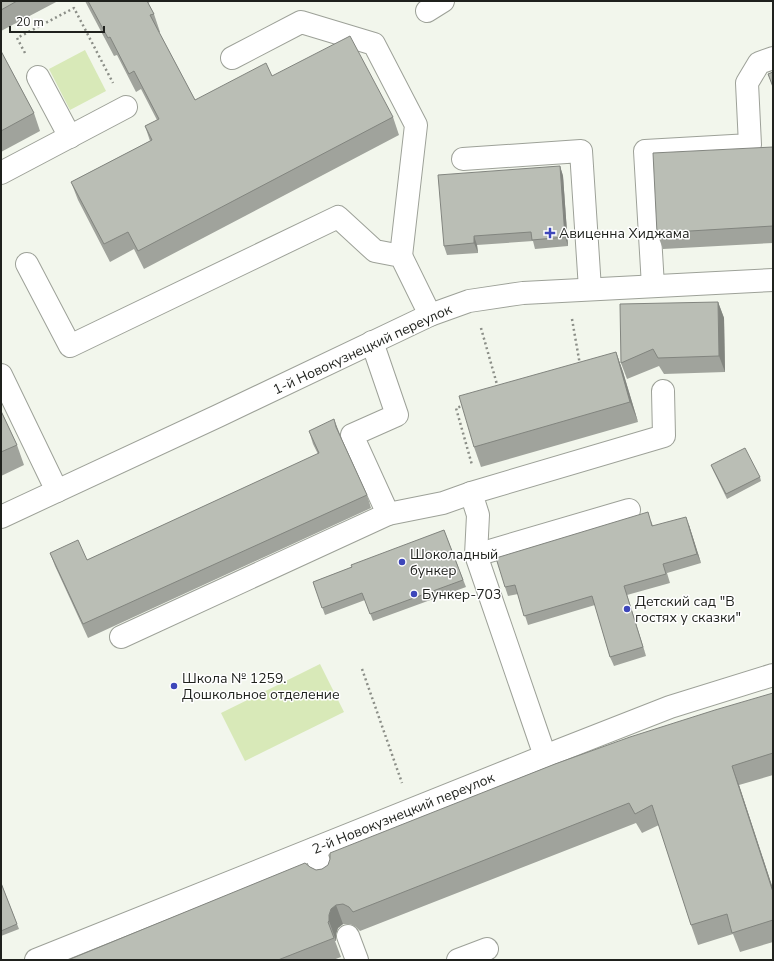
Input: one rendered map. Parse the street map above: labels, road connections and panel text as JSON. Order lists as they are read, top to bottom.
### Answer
{
  "streets": {
    "street": ["1-й Новокузнецкий переулок", "2-й Новокузнецкий переулок"]
  },
  "places": {
    "health": ["Авиценна Хиджама"],
    "other": [
      "Шоколадный бункер",
      "Бункер-703",
      "Детский сад \"В гостях у сказки\"",
      "Школа № 1259. Дошкольное отделение"
    ]
  },
  "scale_bar": "20 m"
}
